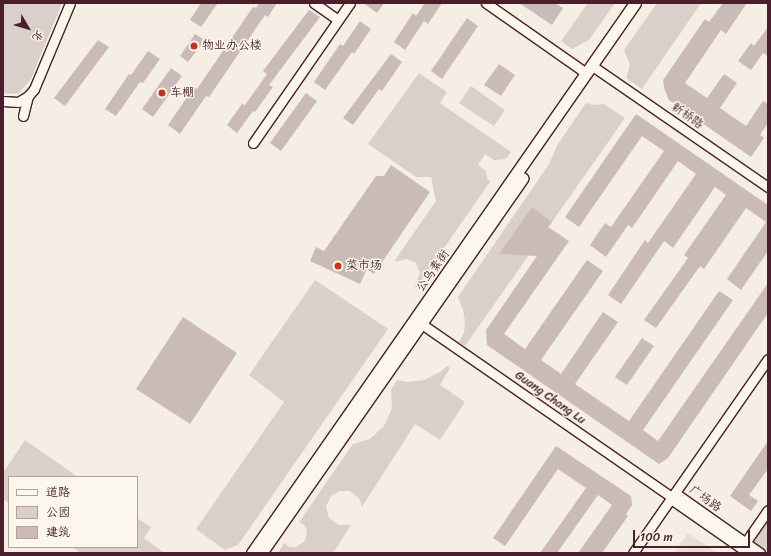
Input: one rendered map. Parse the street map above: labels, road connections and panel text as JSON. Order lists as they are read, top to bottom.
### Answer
{
  "streets": {
    "main road": ["公乌素街"],
    "street": ["新桥路", "Guang Chang Lu", "广场路"]
  },
  "crossings": [
    ["新桥路", "公乌素街"],
    ["公乌素街", "Guang Chang Lu"],
    ["Guang Chang Lu", "广场路"]
  ],
  "places": ["物业办公楼", "车棚", "菜市场"],
  "legend": ["道路", "公园", "建筑"],
  "scale_bar": "100 m",
  "north": "bottom right"
}
